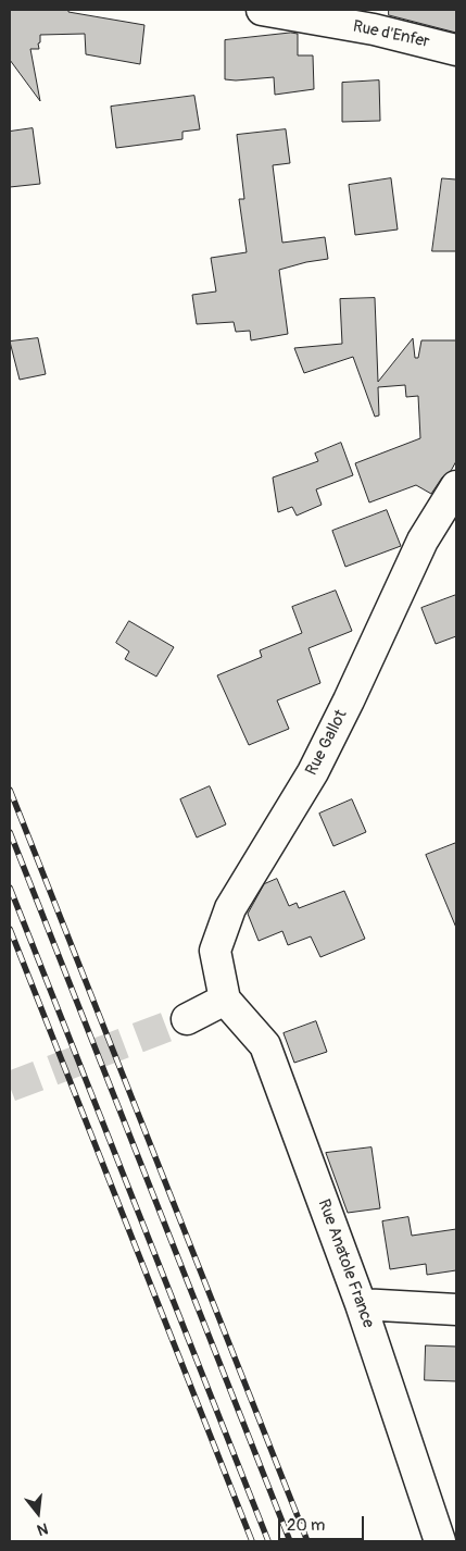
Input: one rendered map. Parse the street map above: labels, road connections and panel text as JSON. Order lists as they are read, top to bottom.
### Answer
{
  "streets": {
    "street": ["Rue d'Enfer", "Rue Gallot", "Rue Anatole France"]
  },
  "crossings": [
    ["Rue Gallot", "Rue Anatole France"]
  ],
  "scale_bar": "20 m",
  "north": "bottom"
}
